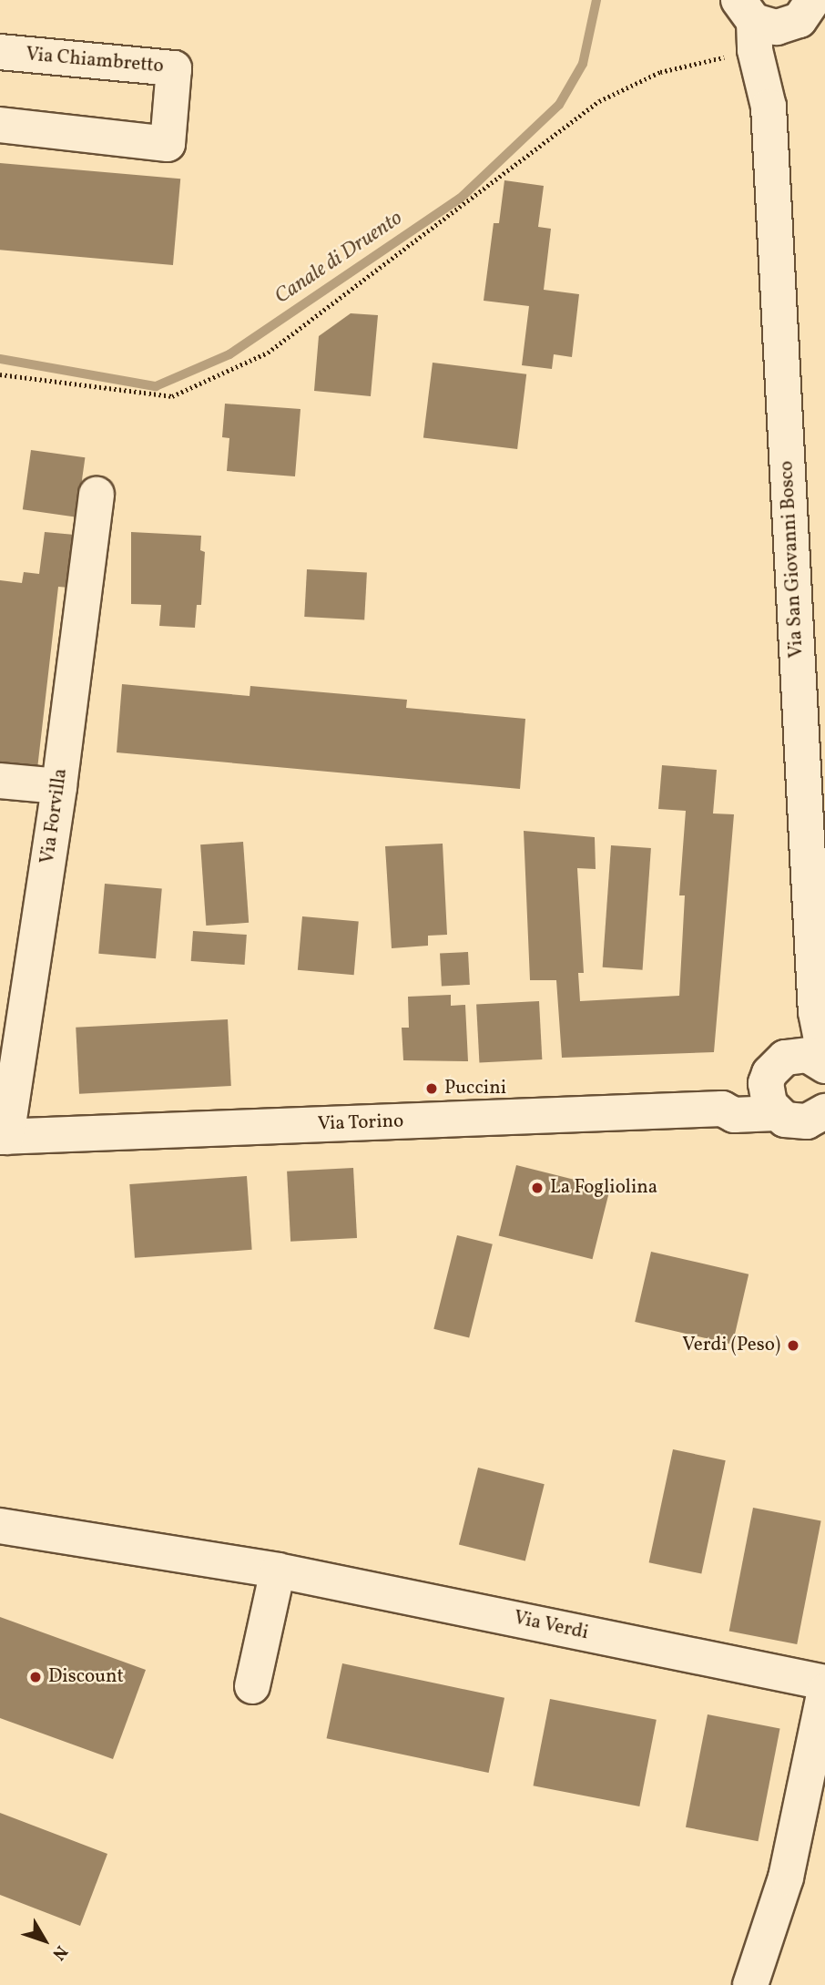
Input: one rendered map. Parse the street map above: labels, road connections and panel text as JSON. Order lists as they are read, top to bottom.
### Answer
{
  "streets": {
    "street": [
      "Via Chiambretto",
      "Via San Giovanni Bosco",
      "Via Forvilla",
      "Via Torino",
      "Via Verdi"
    ]
  },
  "crossings": [
    ["Via Forvilla", "Via Torino"]
  ],
  "water": ["Canale di Druento"],
  "places": [
    "Puccini",
    "La Fogliolina",
    "Verdi (Peso)",
    "Discount"
  ],
  "north": "bottom right"
}
